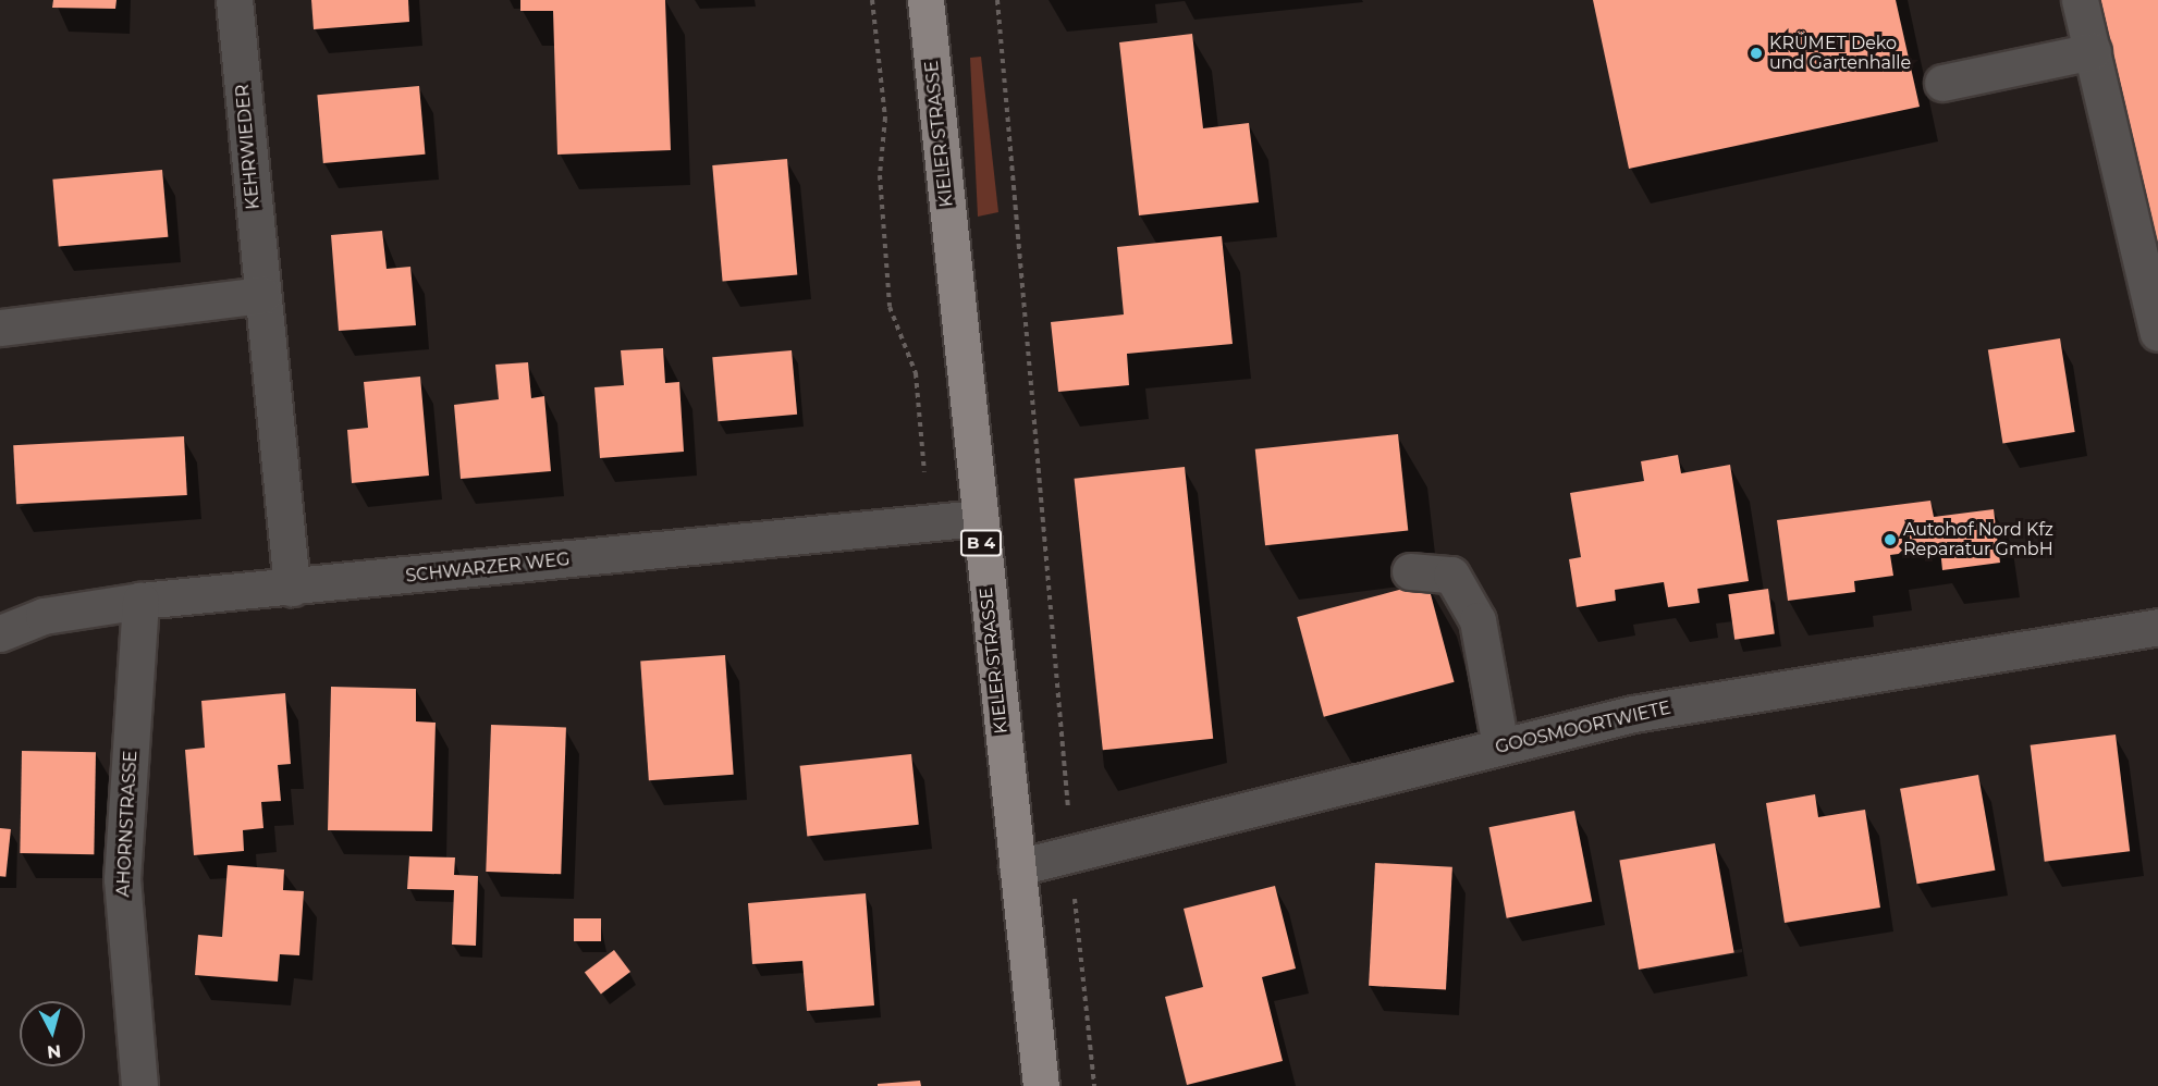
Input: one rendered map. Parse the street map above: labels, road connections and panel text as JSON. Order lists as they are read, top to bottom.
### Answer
{
  "streets": {
    "main road": ["KIELER STRASSE", "B 4"],
    "street": [
      "KEHRWIEDER",
      "SCHWARZER WEG",
      "GOOSMOORTWIETE",
      "AHORNSTRASSE"
    ]
  },
  "crossings": [
    ["KIELER STRASSE", "SCHWARZER WEG"],
    ["KIELER STRASSE", "GOOSMOORTWIETE"],
    ["KEHRWIEDER", "SCHWARZER WEG"],
    ["SCHWARZER WEG", "AHORNSTRASSE"]
  ],
  "places": ["KRÜMET Deko und Gartenhalle", "Autohof Nord Kfz Reparatur GmbH"],
  "north": "bottom"
}
